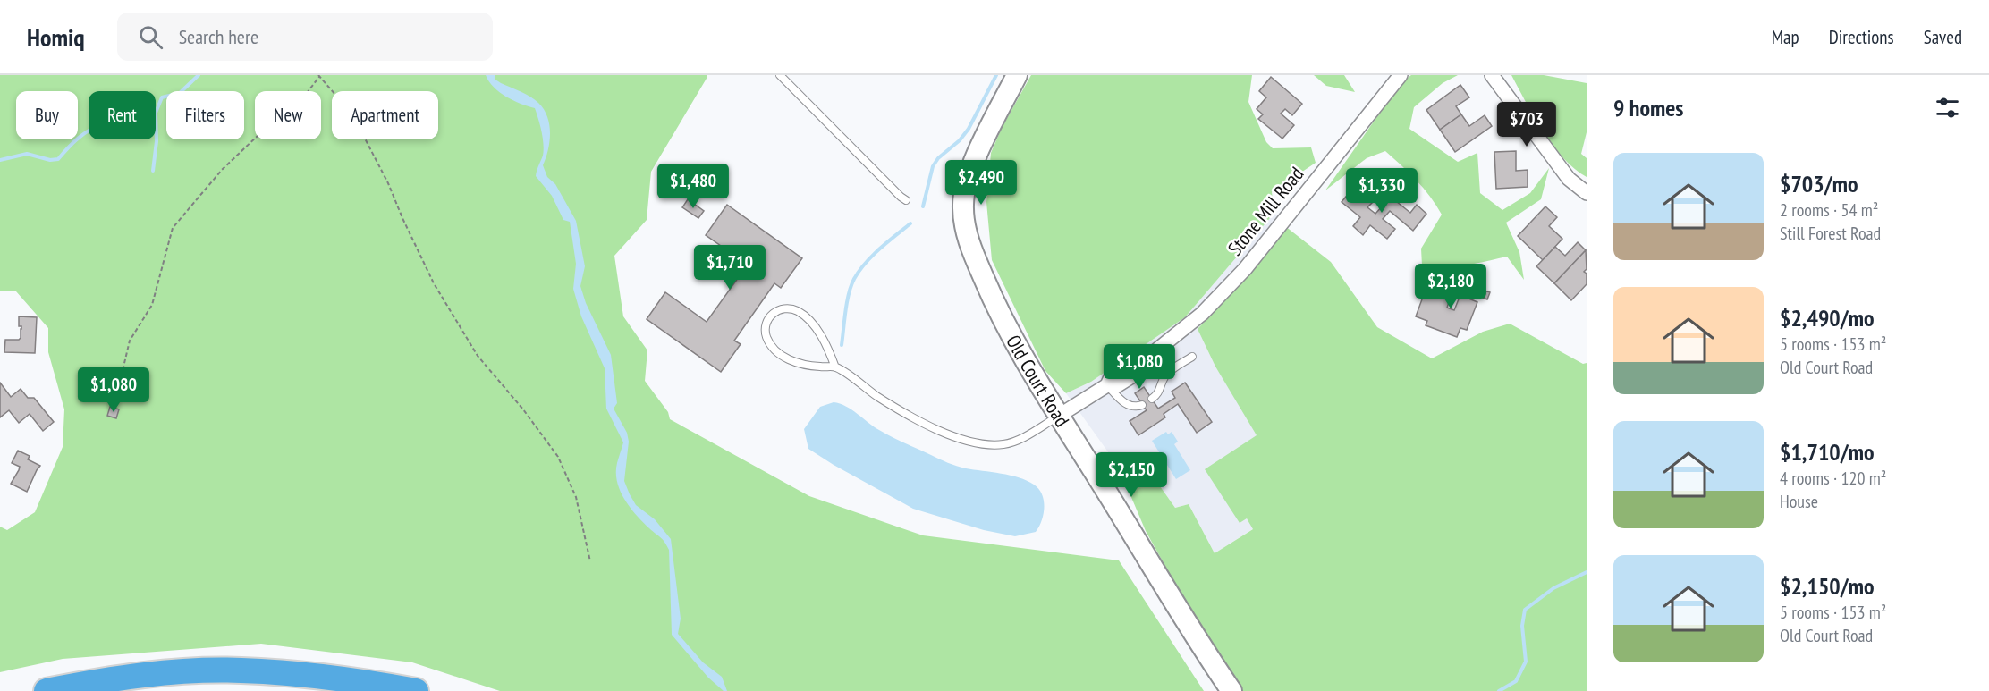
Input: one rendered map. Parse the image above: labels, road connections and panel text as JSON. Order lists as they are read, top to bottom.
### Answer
{
  "streets": {
    "main road": ["Old Court Road"],
    "street": ["Stone Mill Road"]
  },
  "crossings": [
    ["Stone Mill Road", "Old Court Road"]
  ],
  "page": {
    "header": "Homiq",
    "search": "Search here",
    "nav": ["Map", "Directions", "Saved"],
    "heading": "9 homes",
    "chip": [
      "Buy",
      "Rent",
      "Filters",
      "New",
      "Apartment"
    ],
    "price": [
      "$703",
      "$2,490",
      "$1,480",
      "$1,330",
      "$1,710",
      "$2,180",
      "$1,080",
      "$1,080",
      "$2,150"
    ],
    "list": [
      {
        "name": "$703/mo",
        "note": "2 rooms · 54 m² · Still Forest Road"
      },
      {
        "name": "$2,490/mo",
        "note": "5 rooms · 153 m² · Old Court Road"
      },
      {
        "name": "$1,710/mo",
        "note": "4 rooms · 120 m² · House"
      },
      {
        "name": "$2,150/mo",
        "note": "5 rooms · 153 m² · Old Court Road"
      }
    ]
  }
}
